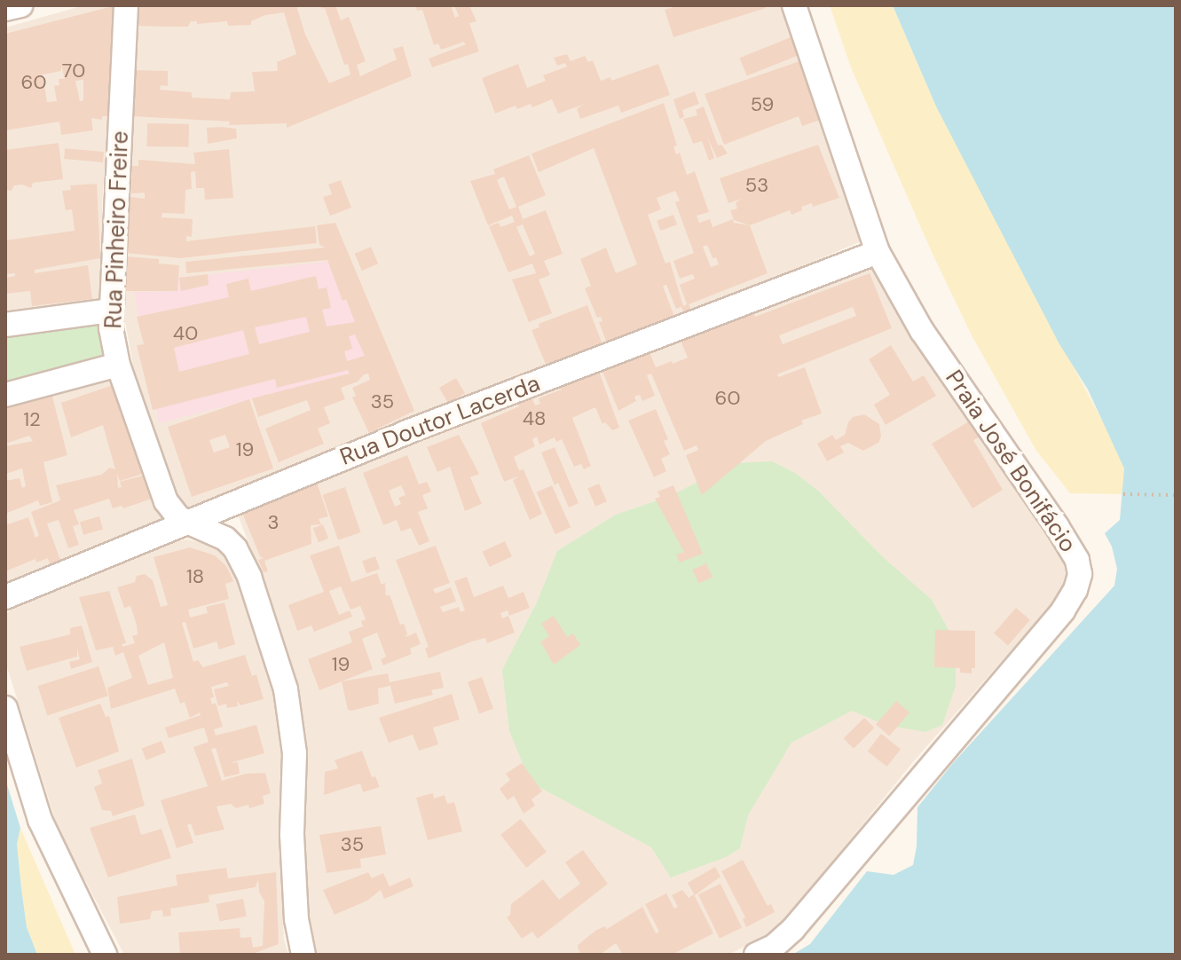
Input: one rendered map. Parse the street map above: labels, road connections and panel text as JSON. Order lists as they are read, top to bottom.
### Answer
{
  "streets": {
    "street": ["Rua Pinheiro Freire", "Rua Doutor Lacerda", "Praia José Bonifácio"]
  },
  "crossings": [
    ["Rua Pinheiro Freire", "Rua Doutor Lacerda"],
    ["Rua Doutor Lacerda", "Praia José Bonifácio"]
  ],
  "house_numbers": [
    "70",
    "60",
    "59",
    "53",
    "40",
    "60",
    "35",
    "48",
    "12",
    "19",
    "3",
    "18",
    "19",
    "35"
  ]
}
